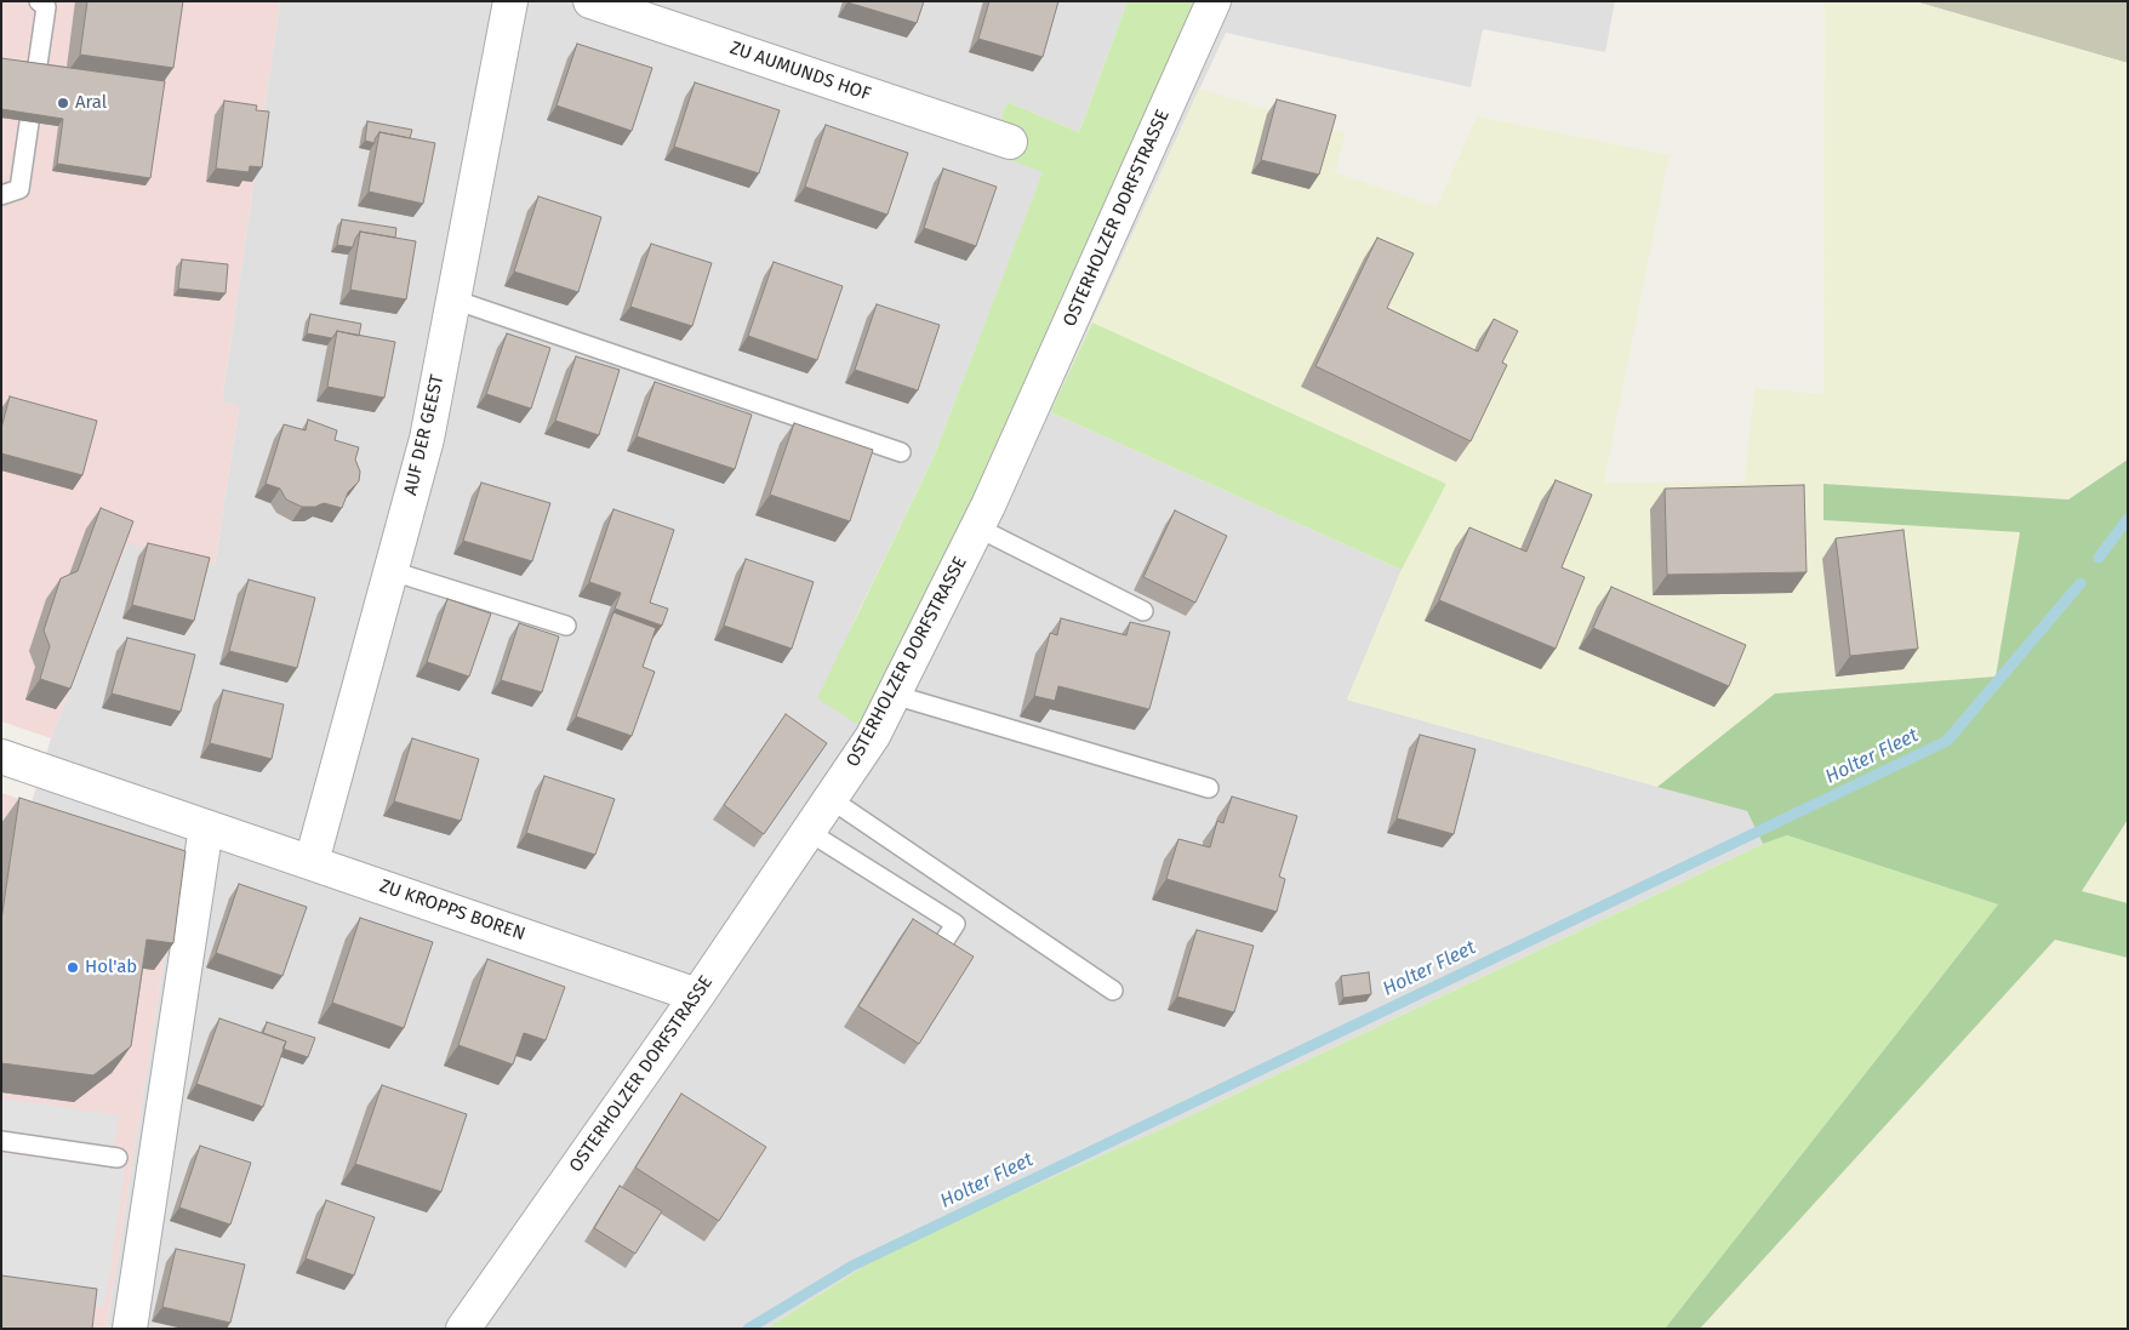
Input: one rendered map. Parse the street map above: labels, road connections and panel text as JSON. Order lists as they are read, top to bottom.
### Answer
{
  "streets": {
    "street": [
      "ZU AUMUNDS HOF",
      "OSTERHOLZER DORFSTRASSE",
      "AUF DER GEEST",
      "ZU KROPPS BOREN"
    ]
  },
  "crossings": [
    ["OSTERHOLZER DORFSTRASSE", "ZU KROPPS BOREN"],
    ["AUF DER GEEST", "ZU KROPPS BOREN"]
  ],
  "water": ["Holter Fleet"],
  "places": ["Aral", "Hol'ab"]
}
